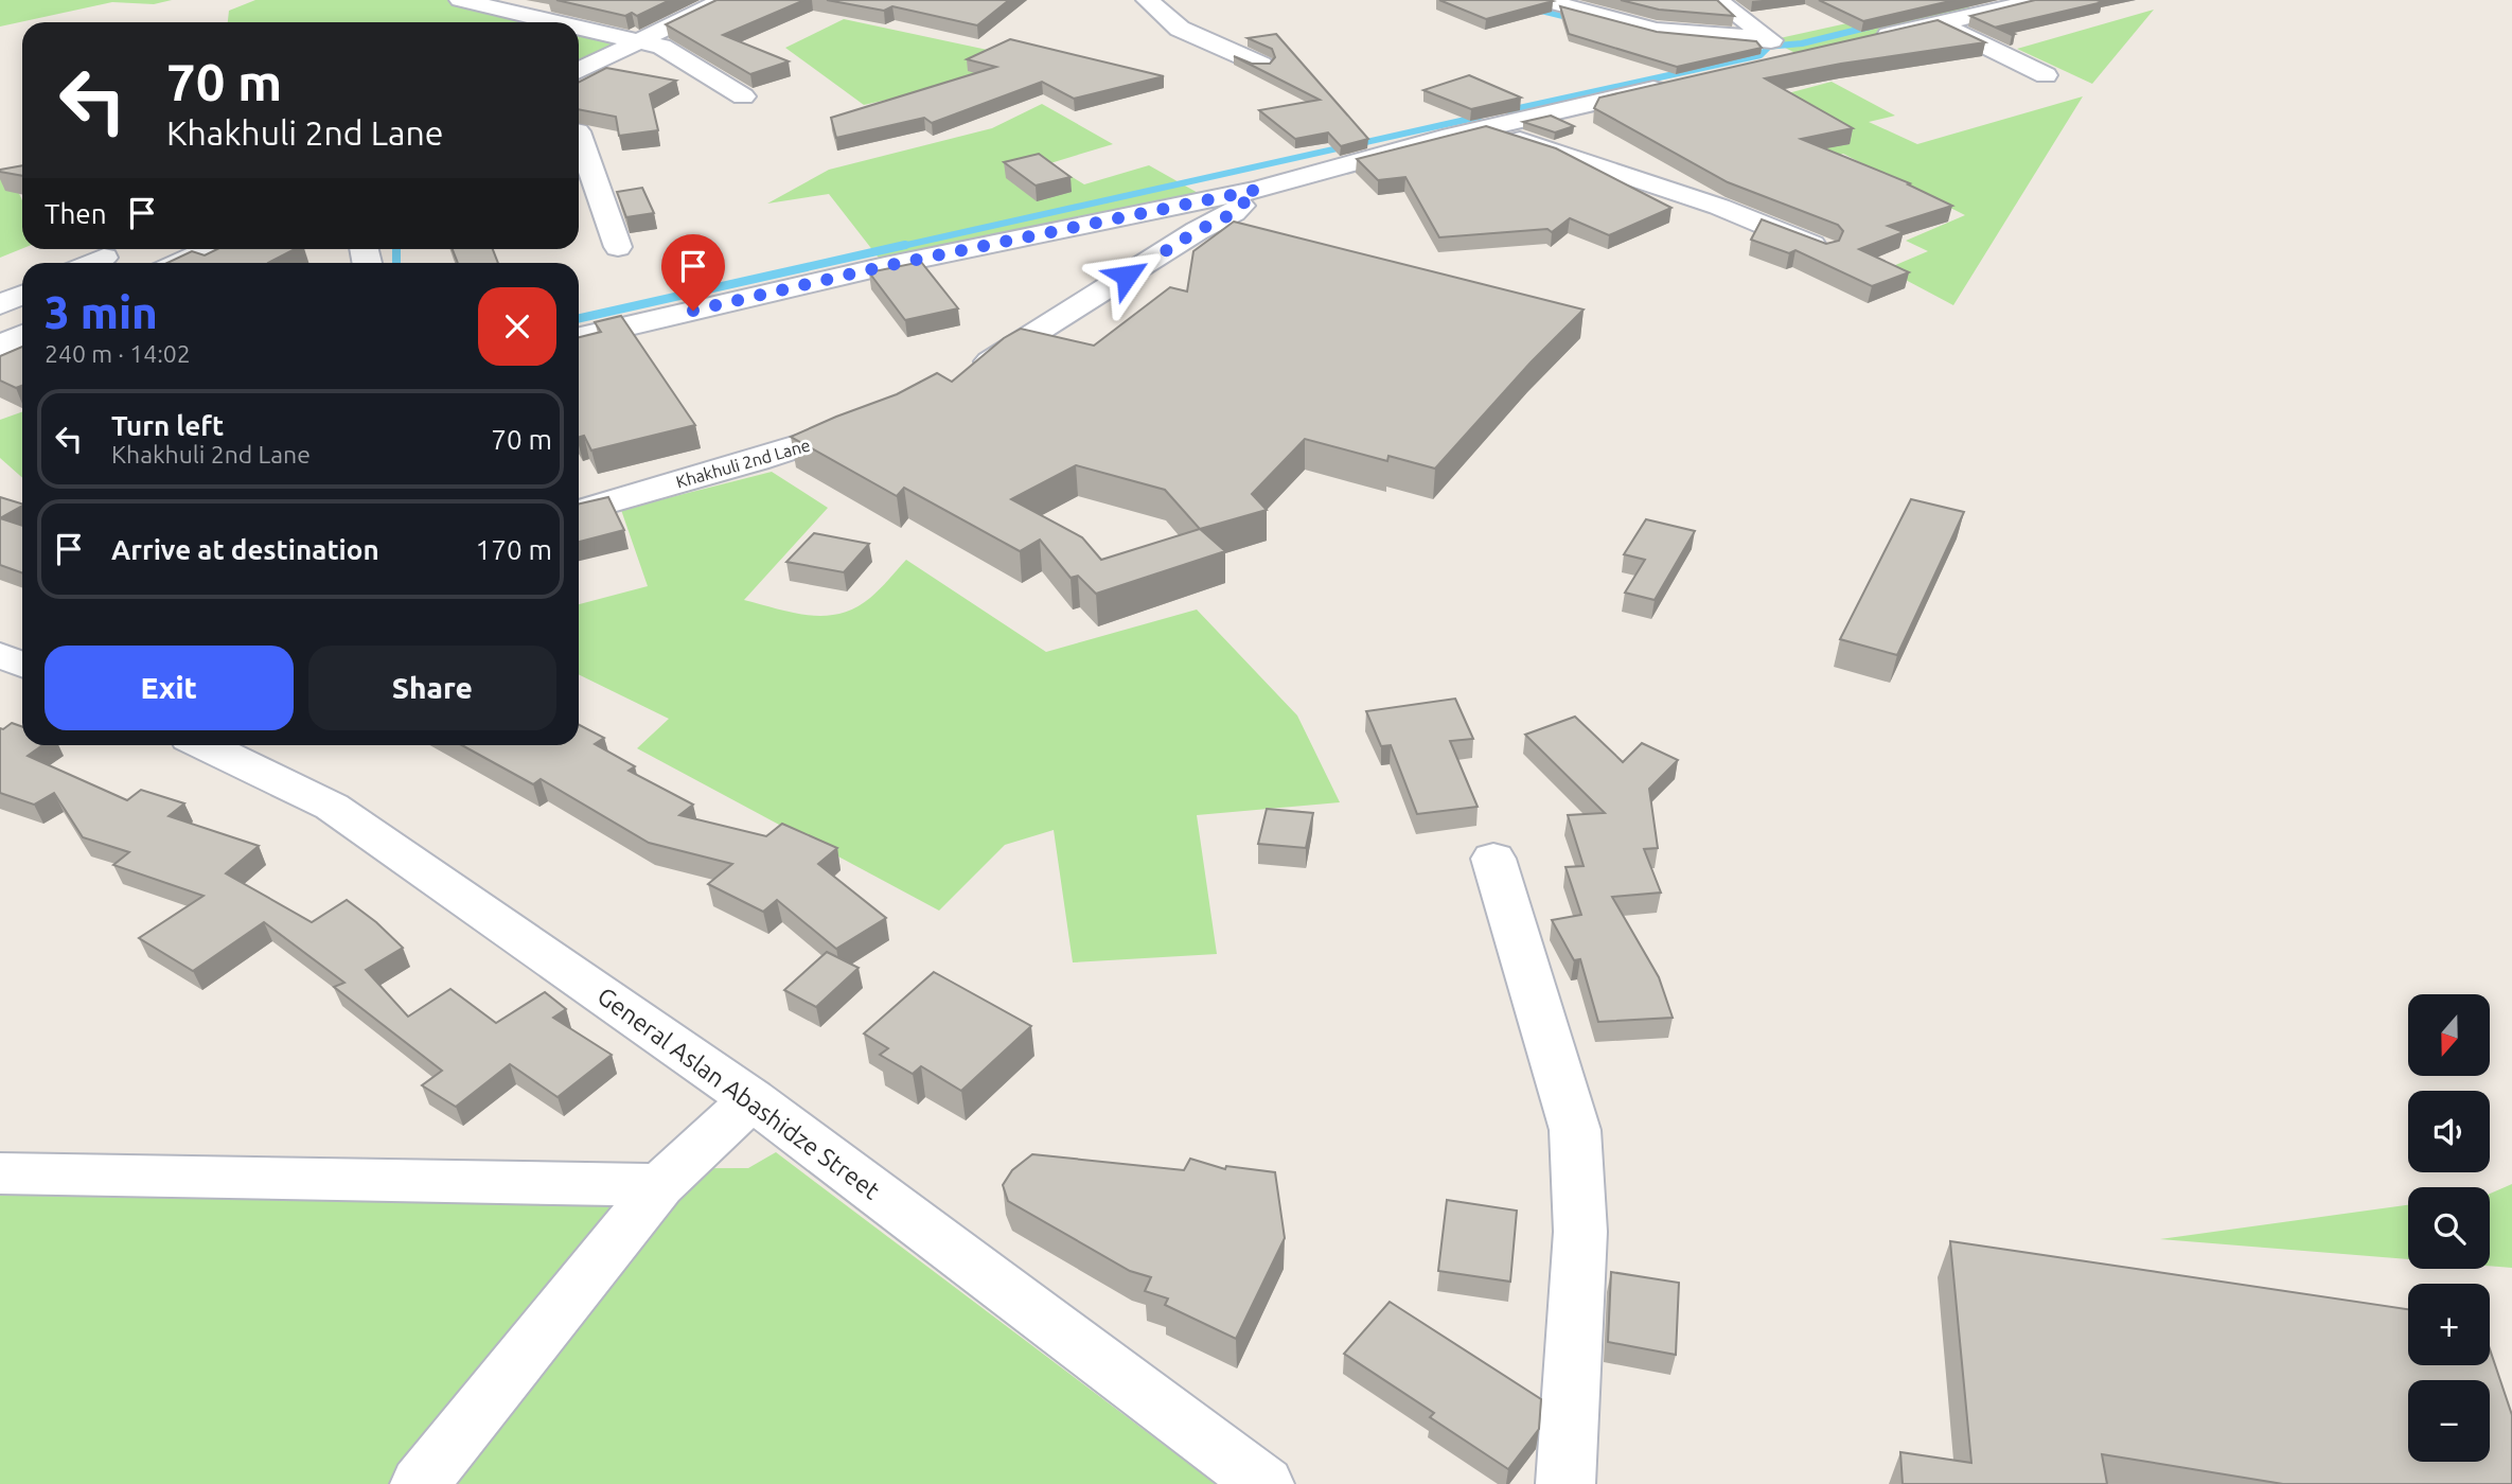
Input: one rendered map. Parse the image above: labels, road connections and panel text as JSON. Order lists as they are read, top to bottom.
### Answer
{
  "streets": {
    "street": ["Khakhuli 2nd Lane", "General Aslan Abashidze Street"]
  },
  "north": "bottom",
  "page": {
    "turn": ["70 m", "Khakhuli 2nd Lane"],
    "then": "Then",
    "heading": ["3 min", "240 m · 14:02"],
    "list": [
      {
        "name": "Turn left",
        "note": "Khakhuli 2nd Lane",
        "value": "70 m"
      },
      {
        "name": "Arrive at destination",
        "value": "170 m"
      }
    ],
    "buttons": ["Exit", "Share"],
    "map_buttons": ["+", "−"]
  }
}
